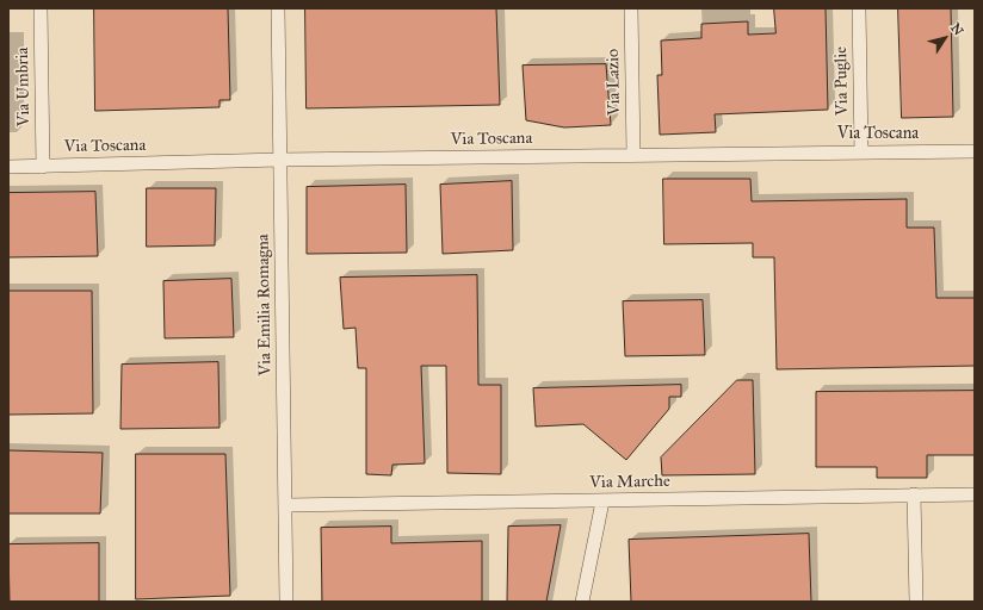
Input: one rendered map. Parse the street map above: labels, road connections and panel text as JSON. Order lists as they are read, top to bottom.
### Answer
{
  "streets": {
    "street": [
      "Via Puglie",
      "Via Lazio",
      "Via Umbria",
      "Via Toscana",
      "Via Emilia Romagna",
      "Via Marche"
    ]
  },
  "crossings": [
    ["Via Puglie", "Via Toscana"],
    ["Via Lazio", "Via Toscana"],
    ["Via Umbria", "Via Toscana"],
    ["Via Toscana", "Via Emilia Romagna"],
    ["Via Emilia Romagna", "Via Marche"]
  ],
  "north": "top right"
}
